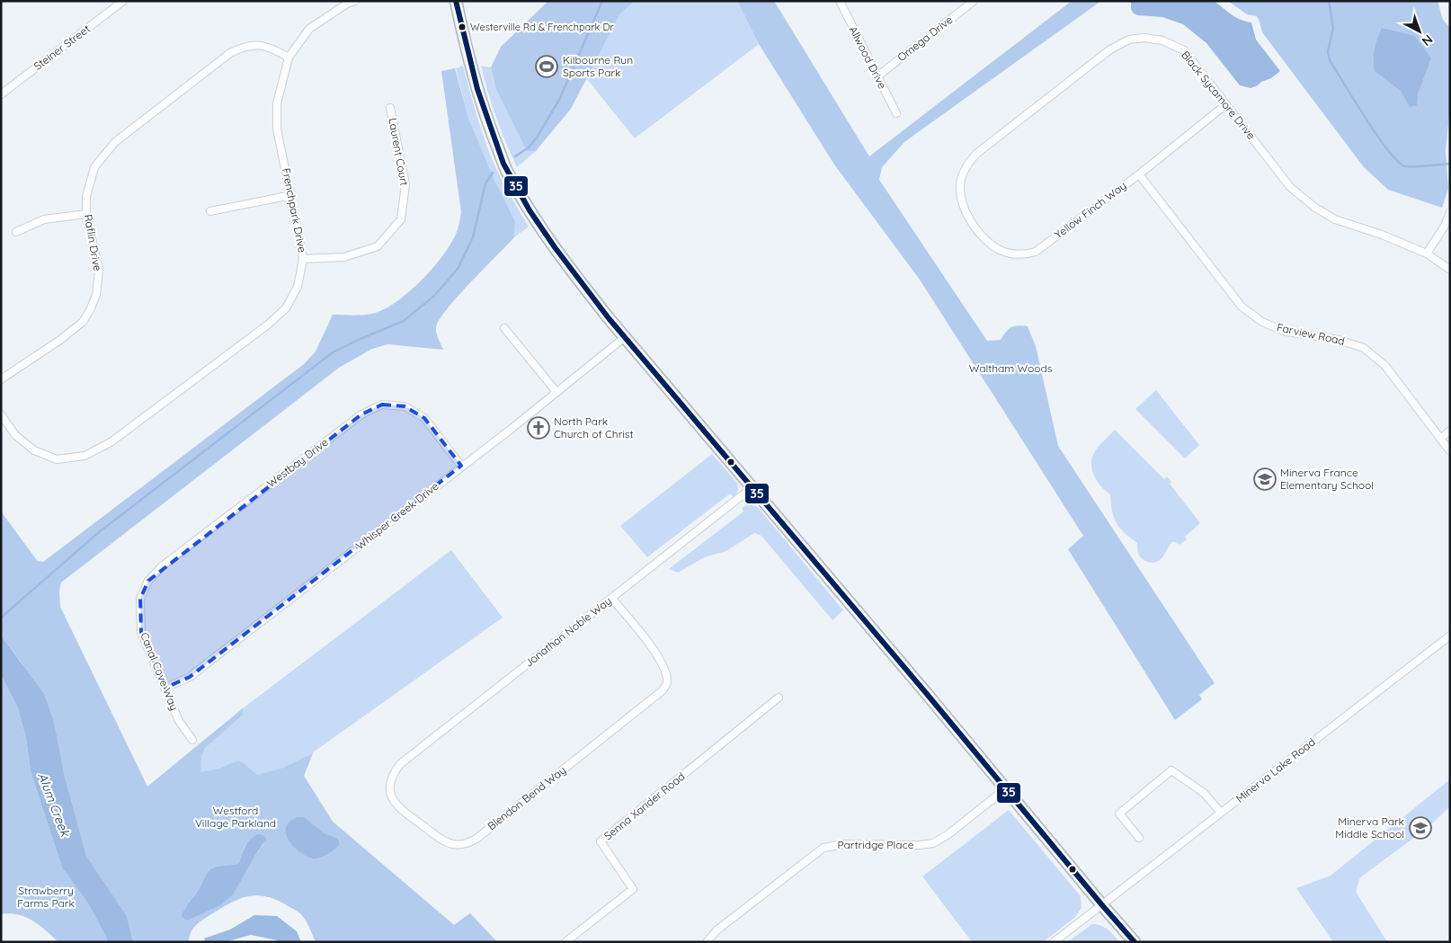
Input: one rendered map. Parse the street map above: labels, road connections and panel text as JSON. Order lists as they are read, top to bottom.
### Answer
{
  "streets": {
    "street": [
      "Omega Drive",
      "Steiner Street",
      "Allwood Drive",
      "Black Sycamore Drive",
      "Laurent Court",
      "Frenchpark Drive",
      "Yellow Finch Way",
      "Raflin Drive",
      "Farview Road",
      "Westbay Drive",
      "Whisper Creek Drive",
      "Jonathan Noble Way",
      "Canal Cove Way",
      "Minerva Lake Road",
      "Blendon Bend Way",
      "Senna Xander Road",
      "Partridge Place"
    ]
  },
  "crossings": [
    ["Omega Drive", "Allwood Drive"],
    ["Black Sycamore Drive", "Yellow Finch Way"],
    ["Laurent Court", "Frenchpark Drive"],
    ["Frenchpark Drive", "Raflin Drive"],
    ["Yellow Finch Way", "Farview Road"],
    ["Westbay Drive", "Whisper Creek Drive"],
    ["Westbay Drive", "Canal Cove Way"],
    ["Whisper Creek Drive", "Canal Cove Way"],
    ["Jonathan Noble Way", "Blendon Bend Way"]
  ],
  "water": ["Alum Creek"],
  "parks": ["Waltham Woods", "Westford Village Parkland", "Strawberry Farms Park"],
  "places": {
    "other": ["Westerville Rd & Frenchpark Dr"],
    "sports": ["Kilbourne Run Sports Park"],
    "church": ["North Park Church of Christ"],
    "school or university": ["Minerva France Elementary School", "Minerva Park Middle School"]
  },
  "lines": ["transit line 35"],
  "north": "bottom right"
}
